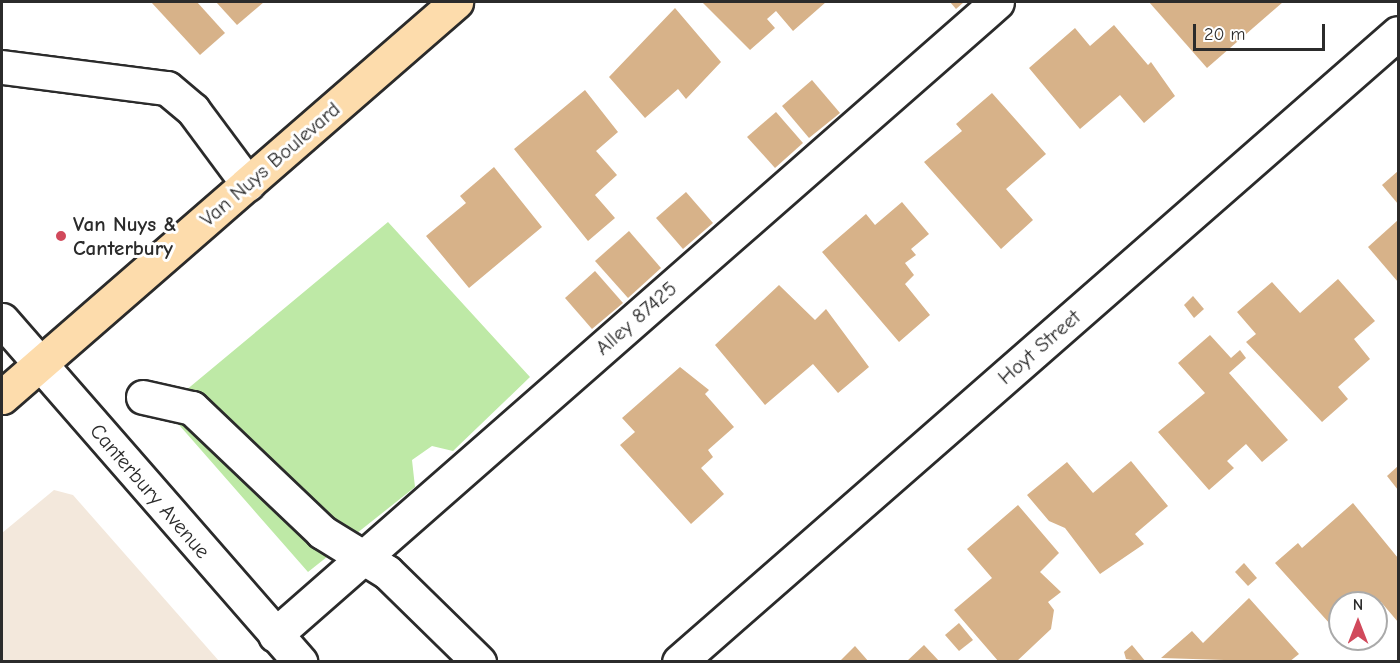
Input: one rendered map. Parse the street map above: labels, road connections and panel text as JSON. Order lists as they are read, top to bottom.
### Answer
{
  "streets": {
    "main road": ["Van Nuys Boulevard"],
    "street": ["Alley 87425", "Hoyt Street", "Canterbury Avenue"]
  },
  "crossings": [
    ["Van Nuys Boulevard", "Canterbury Avenue"],
    ["Alley 87425", "Canterbury Avenue"]
  ],
  "places": ["Van Nuys & Canterbury"],
  "scale_bar": "20 m",
  "north": "top"
}
